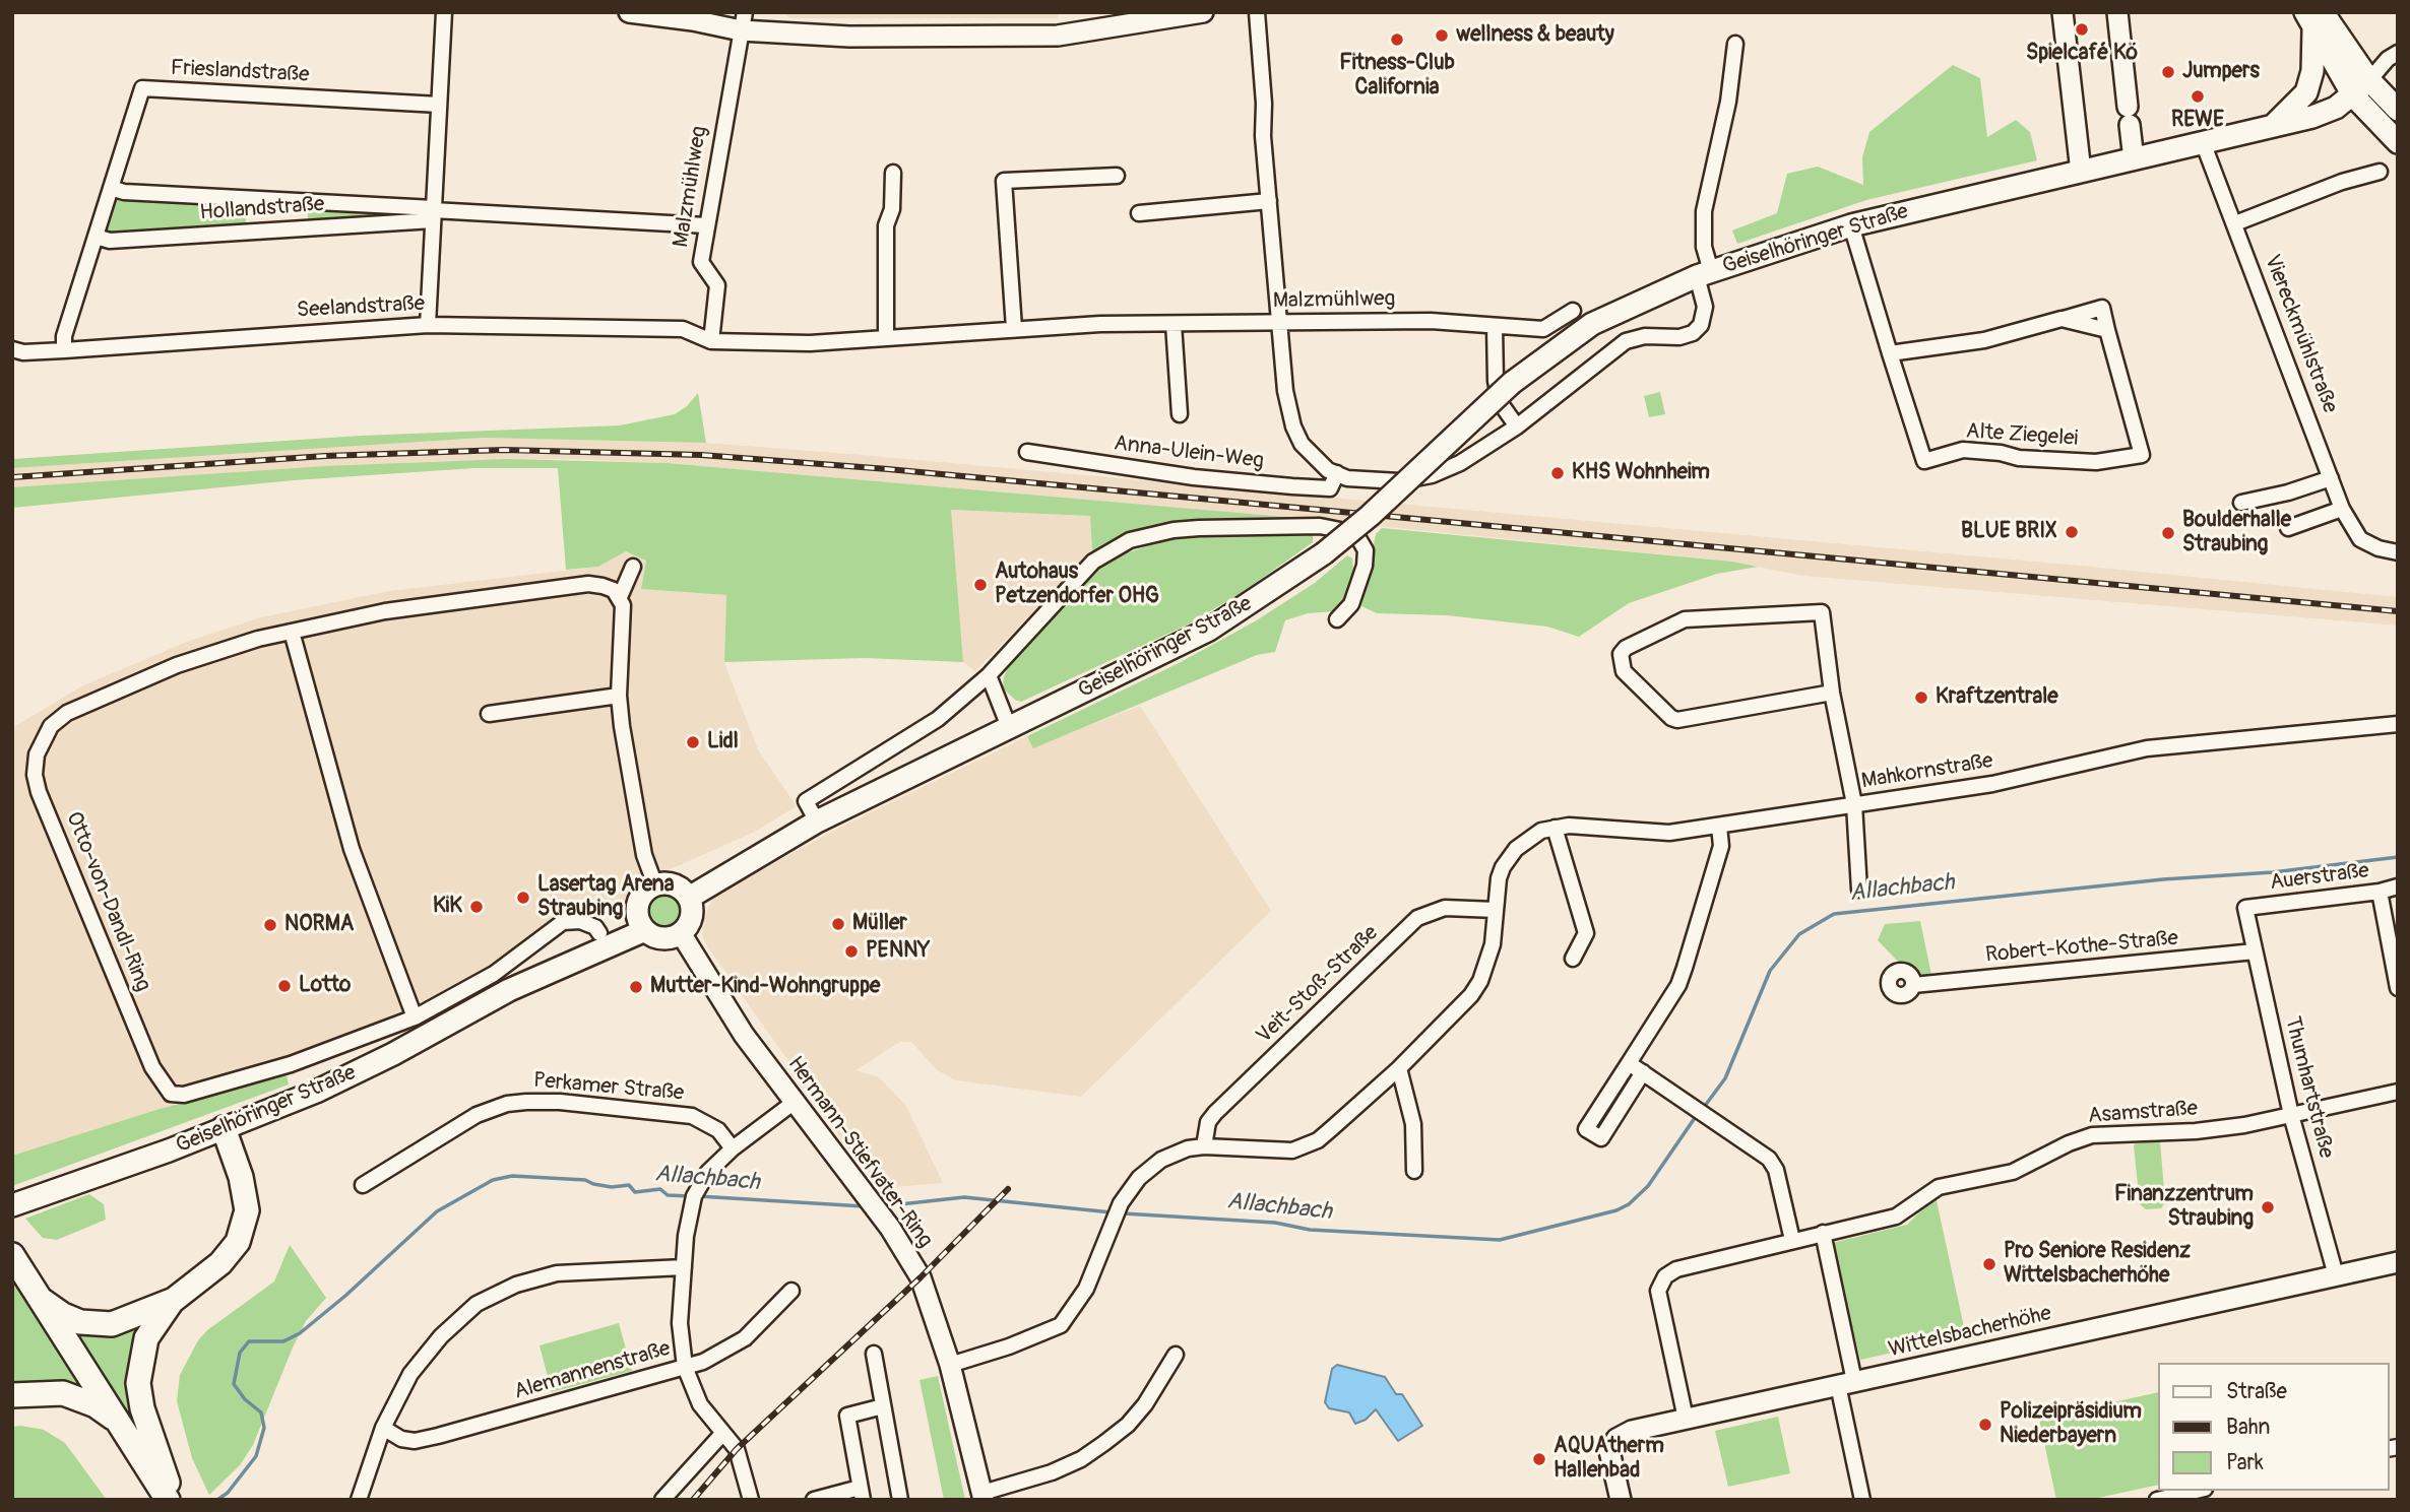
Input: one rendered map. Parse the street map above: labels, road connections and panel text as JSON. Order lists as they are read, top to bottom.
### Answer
{
  "streets": {
    "main road": ["Geiselhöringer Straße"],
    "street": [
      "Frieslandstraße",
      "Malzmühlweg",
      "Hollandstraße",
      "Seelandstraße",
      "Viereckmühlstraße",
      "Alte Ziegelei",
      "Anna-Ulein-Weg",
      "Mahkornstraße",
      "Auerstraße",
      "Otto-von-Dandl-Ring",
      "Robert-Kothe-Straße",
      "Veit-Stoß-Straße",
      "Perkamer Straße",
      "Thumhartstraße",
      "Asamstraße",
      "Hermann-Stiefvater-Ring",
      "Wittelsbacherhöhe",
      "Alemannenstraße"
    ]
  },
  "crossings": [
    ["Frieslandstraße", "Hollandstraße"],
    ["Frieslandstraße", "Seelandstraße"],
    ["Malzmühlweg", "Hollandstraße"],
    ["Malzmühlweg", "Seelandstraße"],
    ["Geiselhöringer Straße", "Viereckmühlstraße"],
    ["Geiselhöringer Straße", "Alte Ziegelei"],
    ["Geiselhöringer Straße", "Otto-von-Dandl-Ring"],
    ["Geiselhöringer Straße", "Hermann-Stiefvater-Ring"],
    ["Auerstraße", "Thumhartstraße"],
    ["Robert-Kothe-Straße", "Thumhartstraße"],
    ["Thumhartstraße", "Asamstraße"],
    ["Thumhartstraße", "Wittelsbacherhöhe"],
    ["Asamstraße", "Wittelsbacherhöhe"]
  ],
  "water": ["Allachbach"],
  "places": [
    "Spielcafé Kö",
    "wellness & beauty",
    "Fitness-Club California",
    "Jumpers",
    "REWE",
    "KHS Wohnheim",
    "BLUE BRIX",
    "Boulderhalle Straubing",
    "Autohaus Petzendorfer OHG",
    "Kraftzentrale",
    "Lidl",
    "Lasertag Arena Straubing",
    "KiK",
    "Müller",
    "NORMA",
    "PENNY",
    "Lotto",
    "Mutter-Kind-Wohngruppe",
    "Finanzzentrum Straubing",
    "Pro Seniore Residenz Wittelsbacherhöhe",
    "Polizeipräsidium Niederbayern",
    "AQUAtherm Hallenbad"
  ],
  "legend": ["Straße", "Bahn", "Park"]
}
